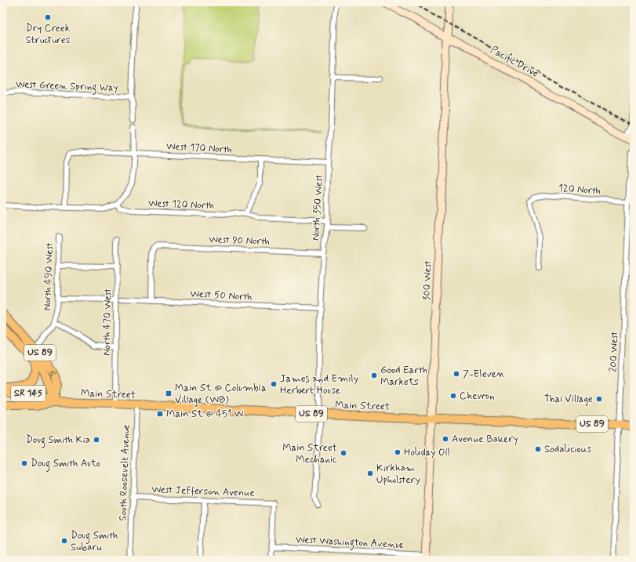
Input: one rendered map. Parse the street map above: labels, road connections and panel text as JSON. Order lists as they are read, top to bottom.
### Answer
{
  "streets": {
    "main road": ["US 89", "SR 145", "Main Street"],
    "street": [
      "Pacific Drive",
      "West Green Spring Way",
      "West 170 North",
      "120 North",
      "West 120 North",
      "North 350 West",
      "West 90 North",
      "North 490 West",
      "300 West",
      "West 50 North",
      "North 470 West",
      "200 West",
      "South Roosevelt Avenue",
      "West Jefferson Avenue",
      "West Washington Avenue"
    ]
  },
  "crossings": [
    ["Pacific Drive", "300 West"],
    ["West 170 North", "North 350 West"],
    ["120 North", "200 West"],
    ["West 120 North", "North 350 West"],
    ["North 350 West", "West 90 North"],
    ["North 350 West", "West 50 North"],
    ["North 350 West", "Main Street"],
    ["West 90 North", "West 50 North"],
    ["North 490 West", "West 50 North"],
    ["North 490 West", "US 89"],
    ["300 West", "Main Street"],
    ["300 West", "West Washington Avenue"],
    ["West 50 North", "North 470 West"],
    ["North 470 West", "Main Street"],
    ["200 West", "Main Street"],
    ["US 89", "Main Street"],
    ["Main Street", "South Roosevelt Avenue"],
    ["South Roosevelt Avenue", "West Jefferson Avenue"],
    ["West Jefferson Avenue", "West Washington Avenue"]
  ],
  "places": {
    "other": [
      "Dry Creek Structures",
      "7-Eleven",
      "Good Earth Markets",
      "James and Emily Herbert House",
      "Chevron",
      "Thai Village",
      "Avenue Bakery",
      "Doug Smith Kia",
      "Sodalicious",
      "Holiday Oil",
      "Main Street Mechanic",
      "Doug Smith Auto",
      "Kirkham Upholstery",
      "Doug Smith Subaru"
    ],
    "transit": ["Main St @ Columbia Village (WB)", "Main St @ 451 W"]
  }
}
